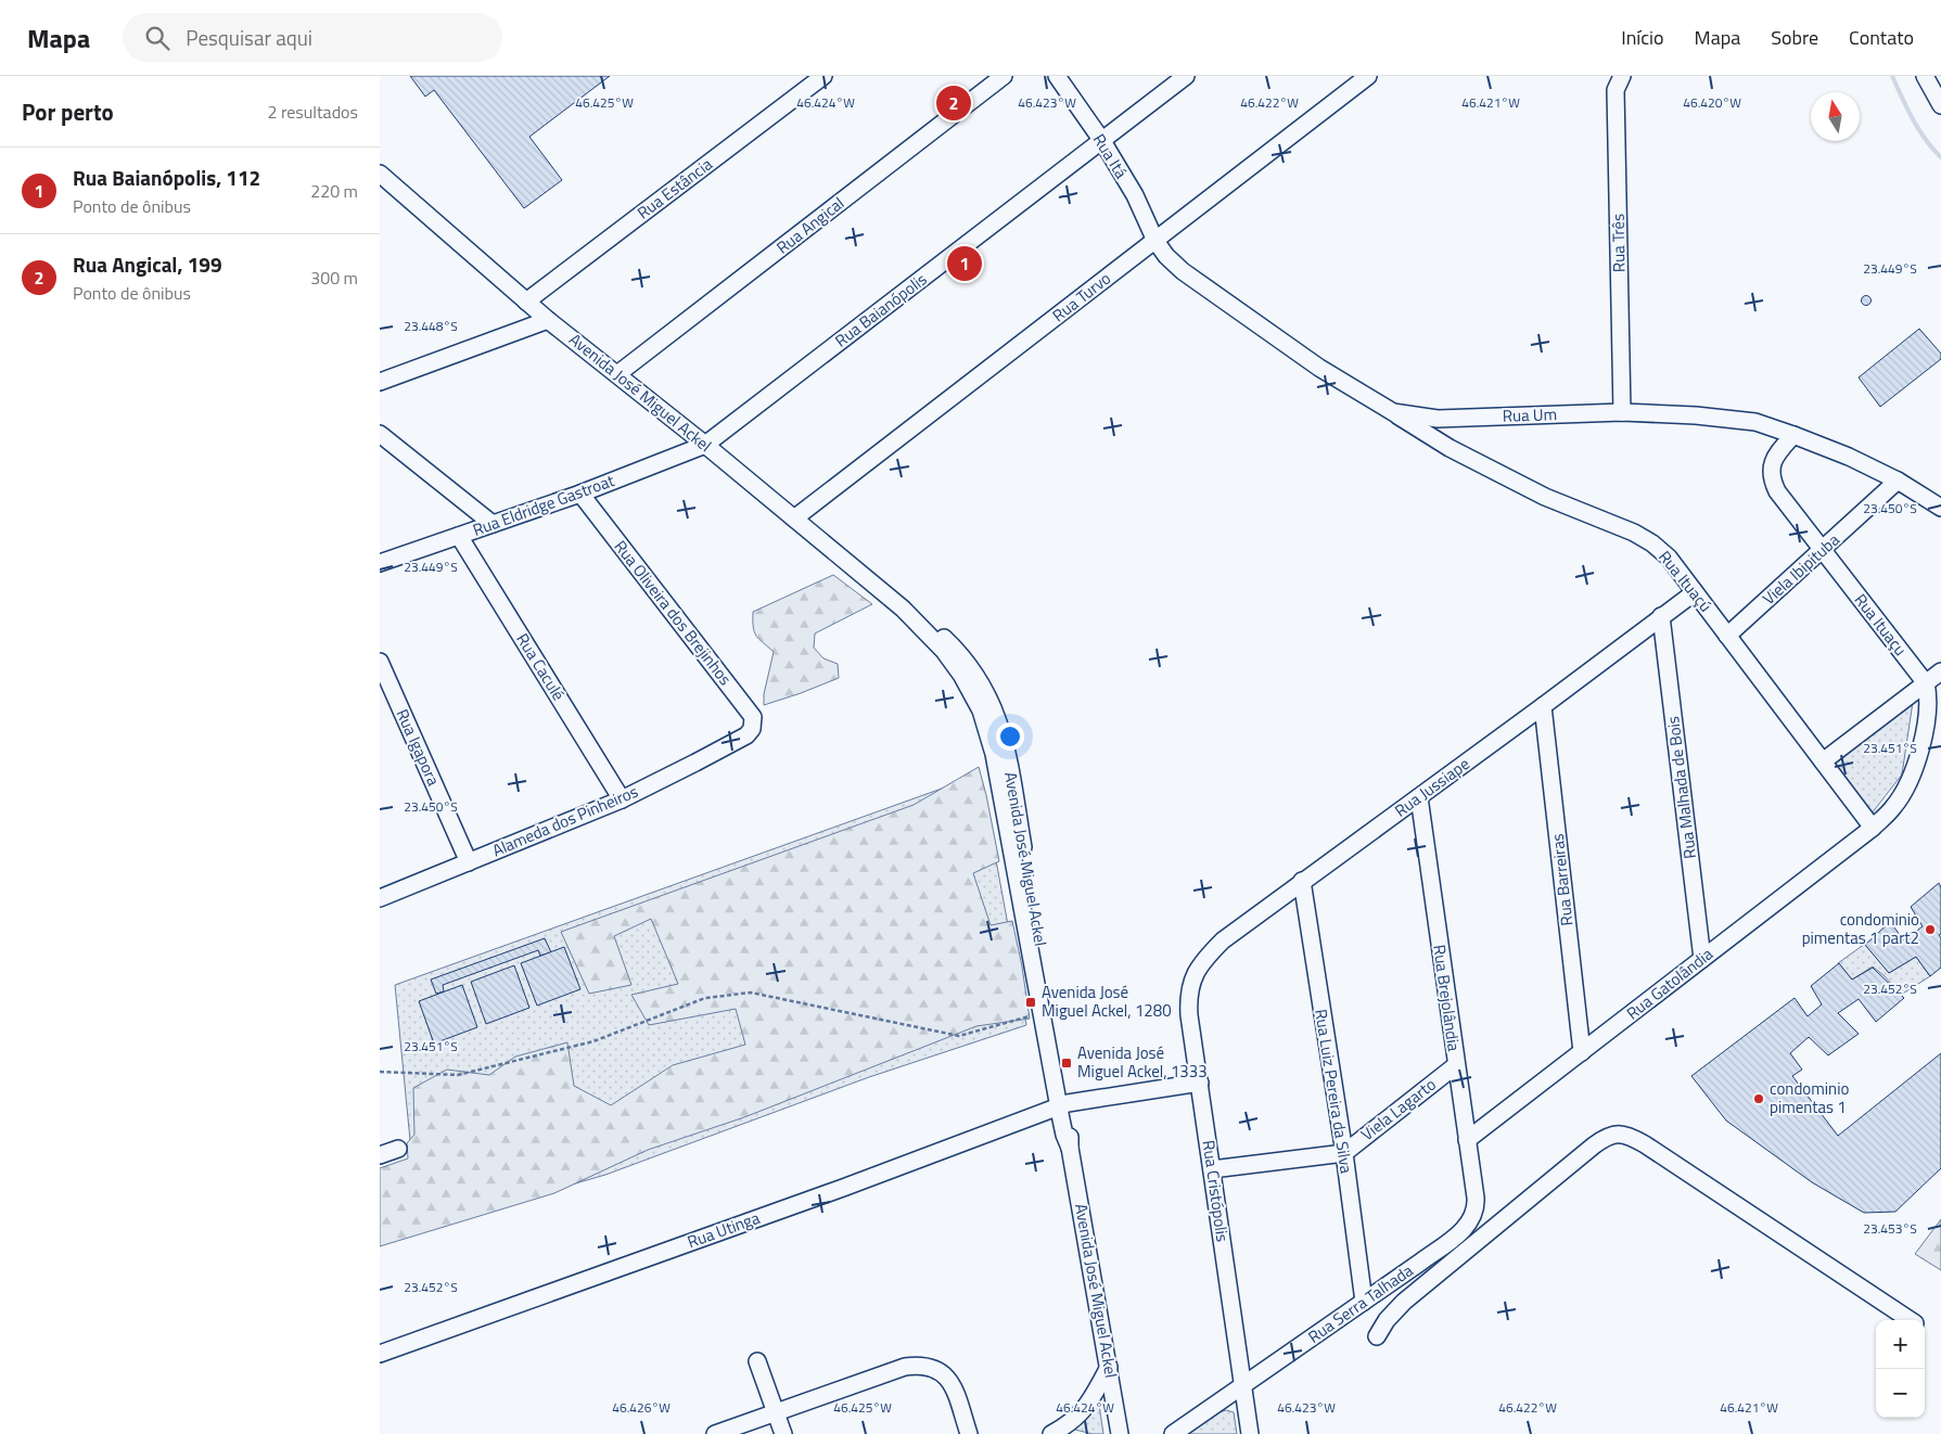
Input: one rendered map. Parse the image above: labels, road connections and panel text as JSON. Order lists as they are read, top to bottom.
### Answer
{
  "streets": {
    "street": [
      "Rua Itá",
      "Rua Estância",
      "Rua Angical",
      "Rua Três",
      "Rua Turvo",
      "Rua Baianópolis",
      "Avenida José Miguel Ackel",
      "Rua Um",
      "Rua Eldridge Gastroat",
      "Viela Ibipituba",
      "Rua Ituaçú",
      "Rua Oliveira dos Brejinhos",
      "Rua Ituaçu",
      "Rua Caculé",
      "Rua Igapora",
      "Rua Jussiape",
      "Rua Malhada de Bois",
      "Alameda dos Pinheiros",
      "Rua Barreiras",
      "Rua Gatolândia",
      "Rua Brejolândia",
      "Rua Luiz Pereira da Silva",
      "Viela Lagarto",
      "Rua Cristópolis",
      "Rua Utinga",
      "Rua Serra Talhada"
    ]
  },
  "crossings": [
    ["Rua Itá", "Rua Turvo"],
    ["Rua Itá", "Rua Baianópolis"],
    ["Rua Itá", "Rua Um"],
    ["Rua Estância", "Avenida José Miguel Ackel"],
    ["Rua Angical", "Avenida José Miguel Ackel"],
    ["Rua Três", "Rua Um"],
    ["Rua Turvo", "Avenida José Miguel Ackel"],
    ["Rua Turvo", "Rua Um"],
    ["Rua Baianópolis", "Avenida José Miguel Ackel"],
    ["Rua Baianópolis", "Rua Eldridge Gastroat"],
    ["Avenida José Miguel Ackel", "Rua Eldridge Gastroat"],
    ["Avenida José Miguel Ackel", "Rua Utinga"],
    ["Rua Um", "Viela Ibipituba"],
    ["Rua Um", "Rua Ituaçú"],
    ["Rua Um", "Rua Ituaçu"],
    ["Rua Eldridge Gastroat", "Rua Oliveira dos Brejinhos"],
    ["Rua Eldridge Gastroat", "Rua Caculé"],
    ["Viela Ibipituba", "Rua Ituaçú"],
    ["Viela Ibipituba", "Rua Ituaçu"],
    ["Rua Ituaçú", "Rua Jussiape"],
    ["Rua Ituaçú", "Rua Gatolândia"],
    ["Rua Oliveira dos Brejinhos", "Alameda dos Pinheiros"],
    ["Rua Caculé", "Alameda dos Pinheiros"],
    ["Rua Igapora", "Alameda dos Pinheiros"],
    ["Rua Jussiape", "Rua Malhada de Bois"],
    ["Rua Jussiape", "Rua Barreiras"],
    ["Rua Jussiape", "Rua Brejolândia"],
    ["Rua Jussiape", "Rua Luiz Pereira da Silva"],
    ["Rua Jussiape", "Rua Cristópolis"],
    ["Rua Malhada de Bois", "Rua Gatolândia"],
    ["Rua Barreiras", "Rua Gatolândia"],
    ["Rua Gatolândia", "Rua Brejolândia"],
    ["Rua Brejolândia", "Viela Lagarto"],
    ["Rua Brejolândia", "Rua Serra Talhada"],
    ["Rua Luiz Pereira da Silva", "Viela Lagarto"],
    ["Rua Luiz Pereira da Silva", "Rua Serra Talhada"],
    ["Rua Cristópolis", "Rua Utinga"],
    ["Rua Cristópolis", "Rua Serra Talhada"]
  ],
  "places": {
    "other": ["condominio pimentas 1 part2", "condominio pimentas 1"],
    "transit": ["Avenida José Miguel Ackel, 1280", "Avenida José Miguel Ackel, 1333"]
  },
  "north": "top",
  "page": {
    "header": "Mapa",
    "search": "Pesquisar aqui",
    "nav": [
      "Início",
      "Mapa",
      "Sobre",
      "Contato"
    ],
    "heading": ["Por perto", "2 resultados"],
    "pins": ["2", "1"],
    "list": [
      {
        "mark": "1",
        "name": "Rua Baianópolis, 112",
        "note": "Ponto de ônibus",
        "value": "220 m"
      },
      {
        "mark": "2",
        "name": "Rua Angical, 199",
        "note": "Ponto de ônibus",
        "value": "300 m"
      }
    ],
    "map_buttons": ["+", "−"]
  },
  "coordinates": [
    "46.425°W",
    "46.424°W",
    "46.423°W",
    "46.422°W",
    "46.421°W",
    "46.420°W",
    "23.449°S",
    "23.448°S",
    "23.450°S",
    "23.451°S",
    "23.452°S",
    "23.453°S",
    "46.426°W"
  ]
}
